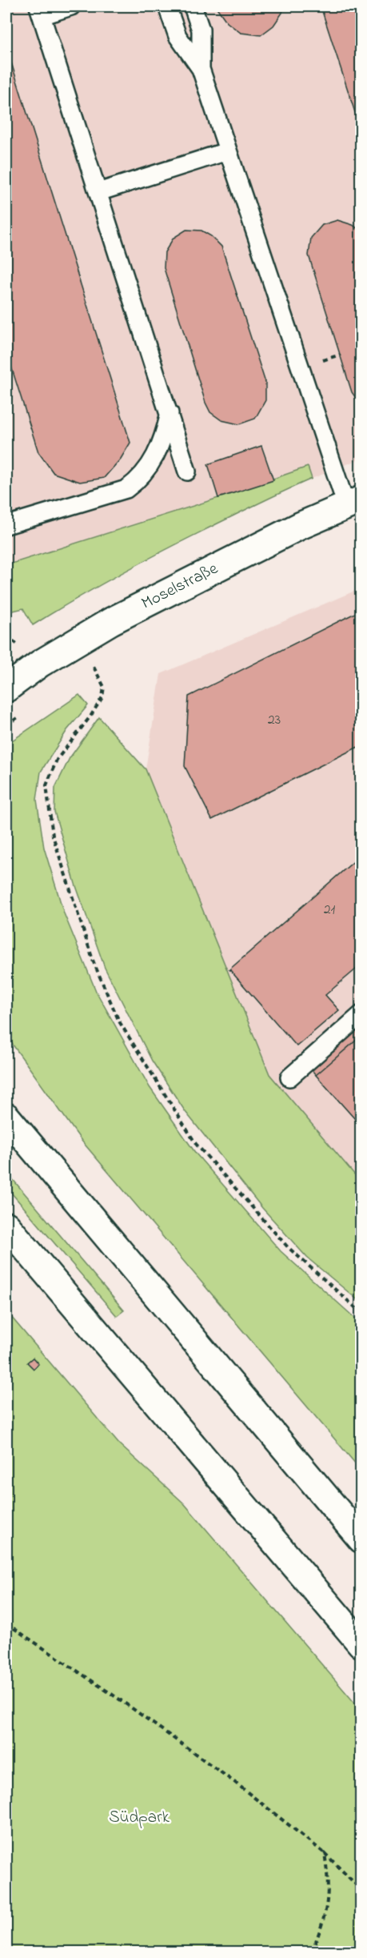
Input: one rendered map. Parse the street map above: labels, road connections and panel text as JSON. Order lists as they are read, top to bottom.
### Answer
{
  "streets": {
    "main road": ["Moselstraße"]
  },
  "parks": ["Südpark"],
  "house_numbers": ["23", "21"]
}
